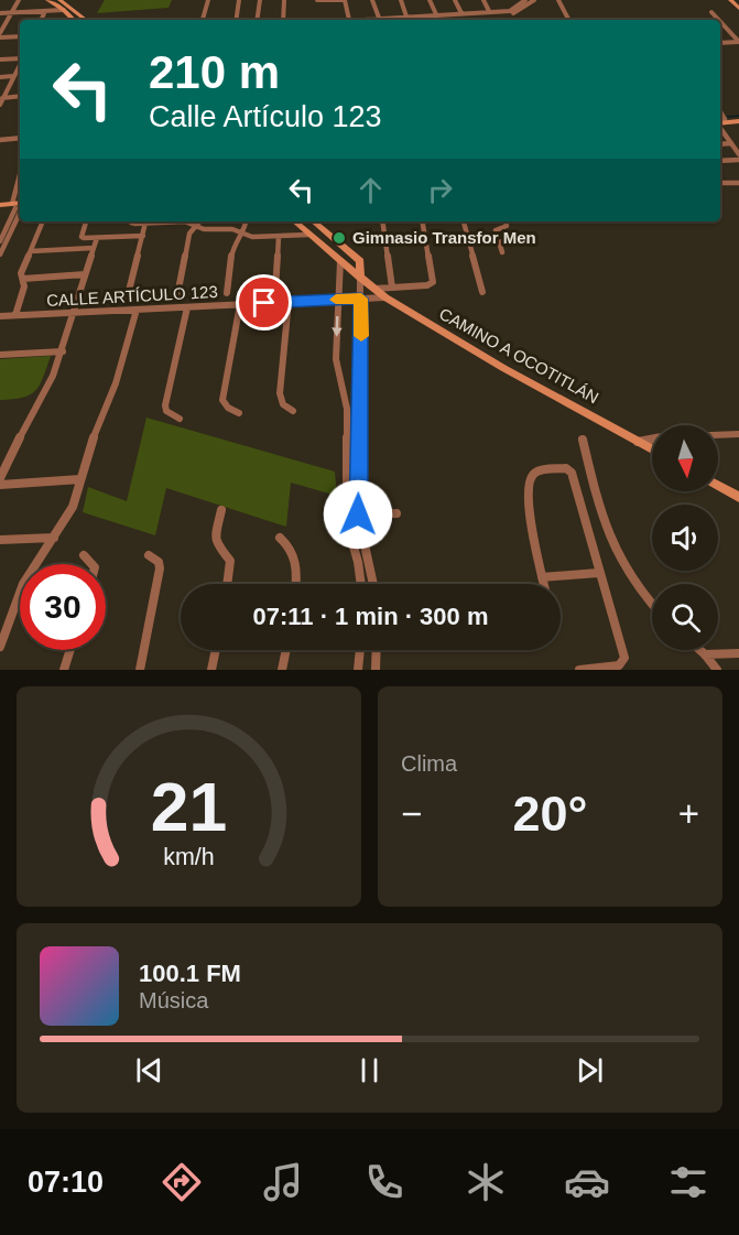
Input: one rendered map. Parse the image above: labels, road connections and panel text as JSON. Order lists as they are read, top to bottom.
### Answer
{
  "streets": {
    "main road": ["CAMINO A OCOTITLÁN"],
    "street": ["CALLE ARTÍCULO 123"]
  },
  "crossings": [
    ["CALLE ARTÍCULO 123", "CAMINO A OCOTITLÁN"]
  ],
  "places": ["Gimnasio Transfor Men"],
  "north": "bottom",
  "page": {
    "turn": ["210 m", "Calle Artículo 123"],
    "limit": "30",
    "trip": "07:11 · 1 min · 300 m",
    "tile": "Clima",
    "heat": ["−", "20°", "+"],
    "song": ["100.1 FM", "Música"],
    "tabs": "07:10",
    "gauge": ["21", "km/h"]
  }
}
